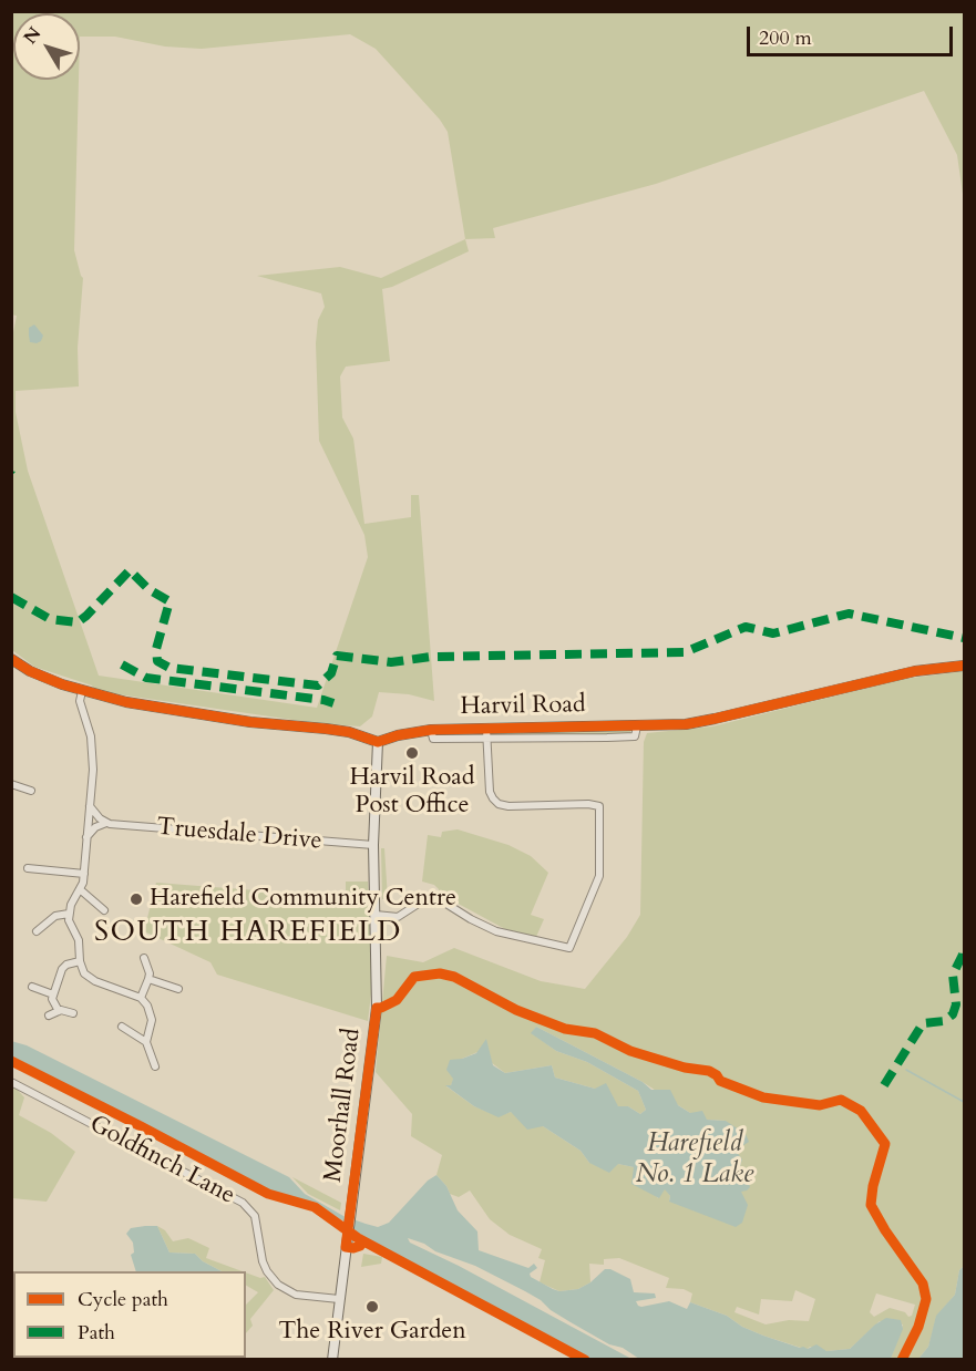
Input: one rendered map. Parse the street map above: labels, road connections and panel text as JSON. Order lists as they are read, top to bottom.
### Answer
{
  "streets": {
    "street": [
      "Harvil Road",
      "Truesdale Drive",
      "Moorhall Road",
      "Goldfinch Lane"
    ]
  },
  "crossings": [
    ["Harvil Road", "Moorhall Road"],
    ["Truesdale Drive", "Moorhall Road"],
    ["Moorhall Road", "Goldfinch Lane"]
  ],
  "districts": ["SOUTH HAREFIELD"],
  "water": ["Harefield No. 1 Lake"],
  "places": ["Harvil Road Post Office", "Harefield Community Centre", "The River Garden"],
  "legend": ["Cycle path", "Path"],
  "scale_bar": "200 m",
  "north": "top left"
}
